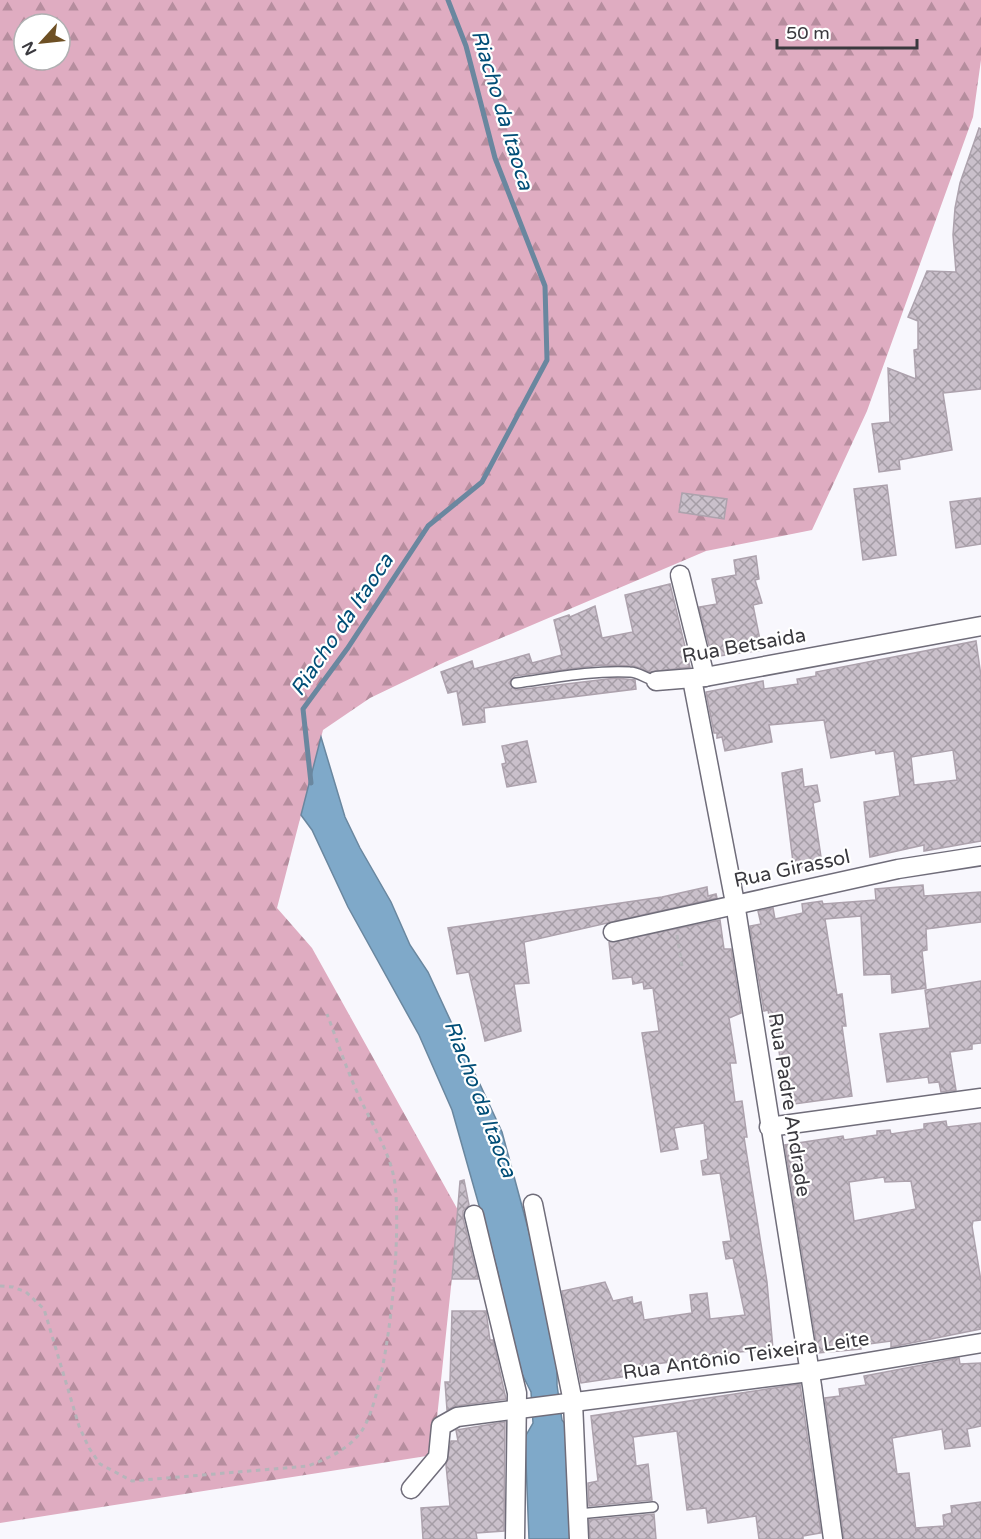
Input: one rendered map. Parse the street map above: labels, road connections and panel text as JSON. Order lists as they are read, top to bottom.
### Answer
{
  "streets": {
    "street": [
      "Rua Betsaida",
      "Rua Girassol",
      "Rua Padre Andrade",
      "Rua Antônio Teixeira Leite"
    ]
  },
  "crossings": [
    ["Rua Betsaida", "Rua Padre Andrade"],
    ["Rua Girassol", "Rua Padre Andrade"],
    ["Rua Padre Andrade", "Rua Antônio Teixeira Leite"]
  ],
  "water": ["Riacho da Itaoca"],
  "scale_bar": "50 m",
  "north": "bottom left"
}
